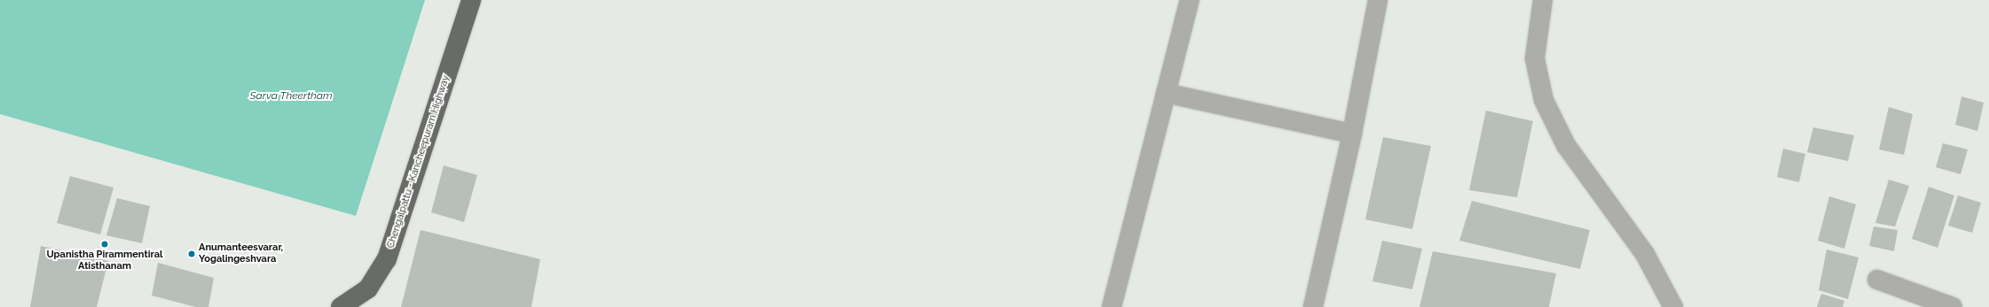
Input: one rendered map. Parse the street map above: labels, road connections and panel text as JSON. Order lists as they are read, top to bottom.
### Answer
{
  "streets": {
    "highway": ["Chengalpattu - Kancheepuram Highway"]
  },
  "water": ["Sarva Theertham"],
  "places": ["Upanistha Pirammentiral Atisthanam", "Anumanteesvarar, Yogalingeshvara"]
}
